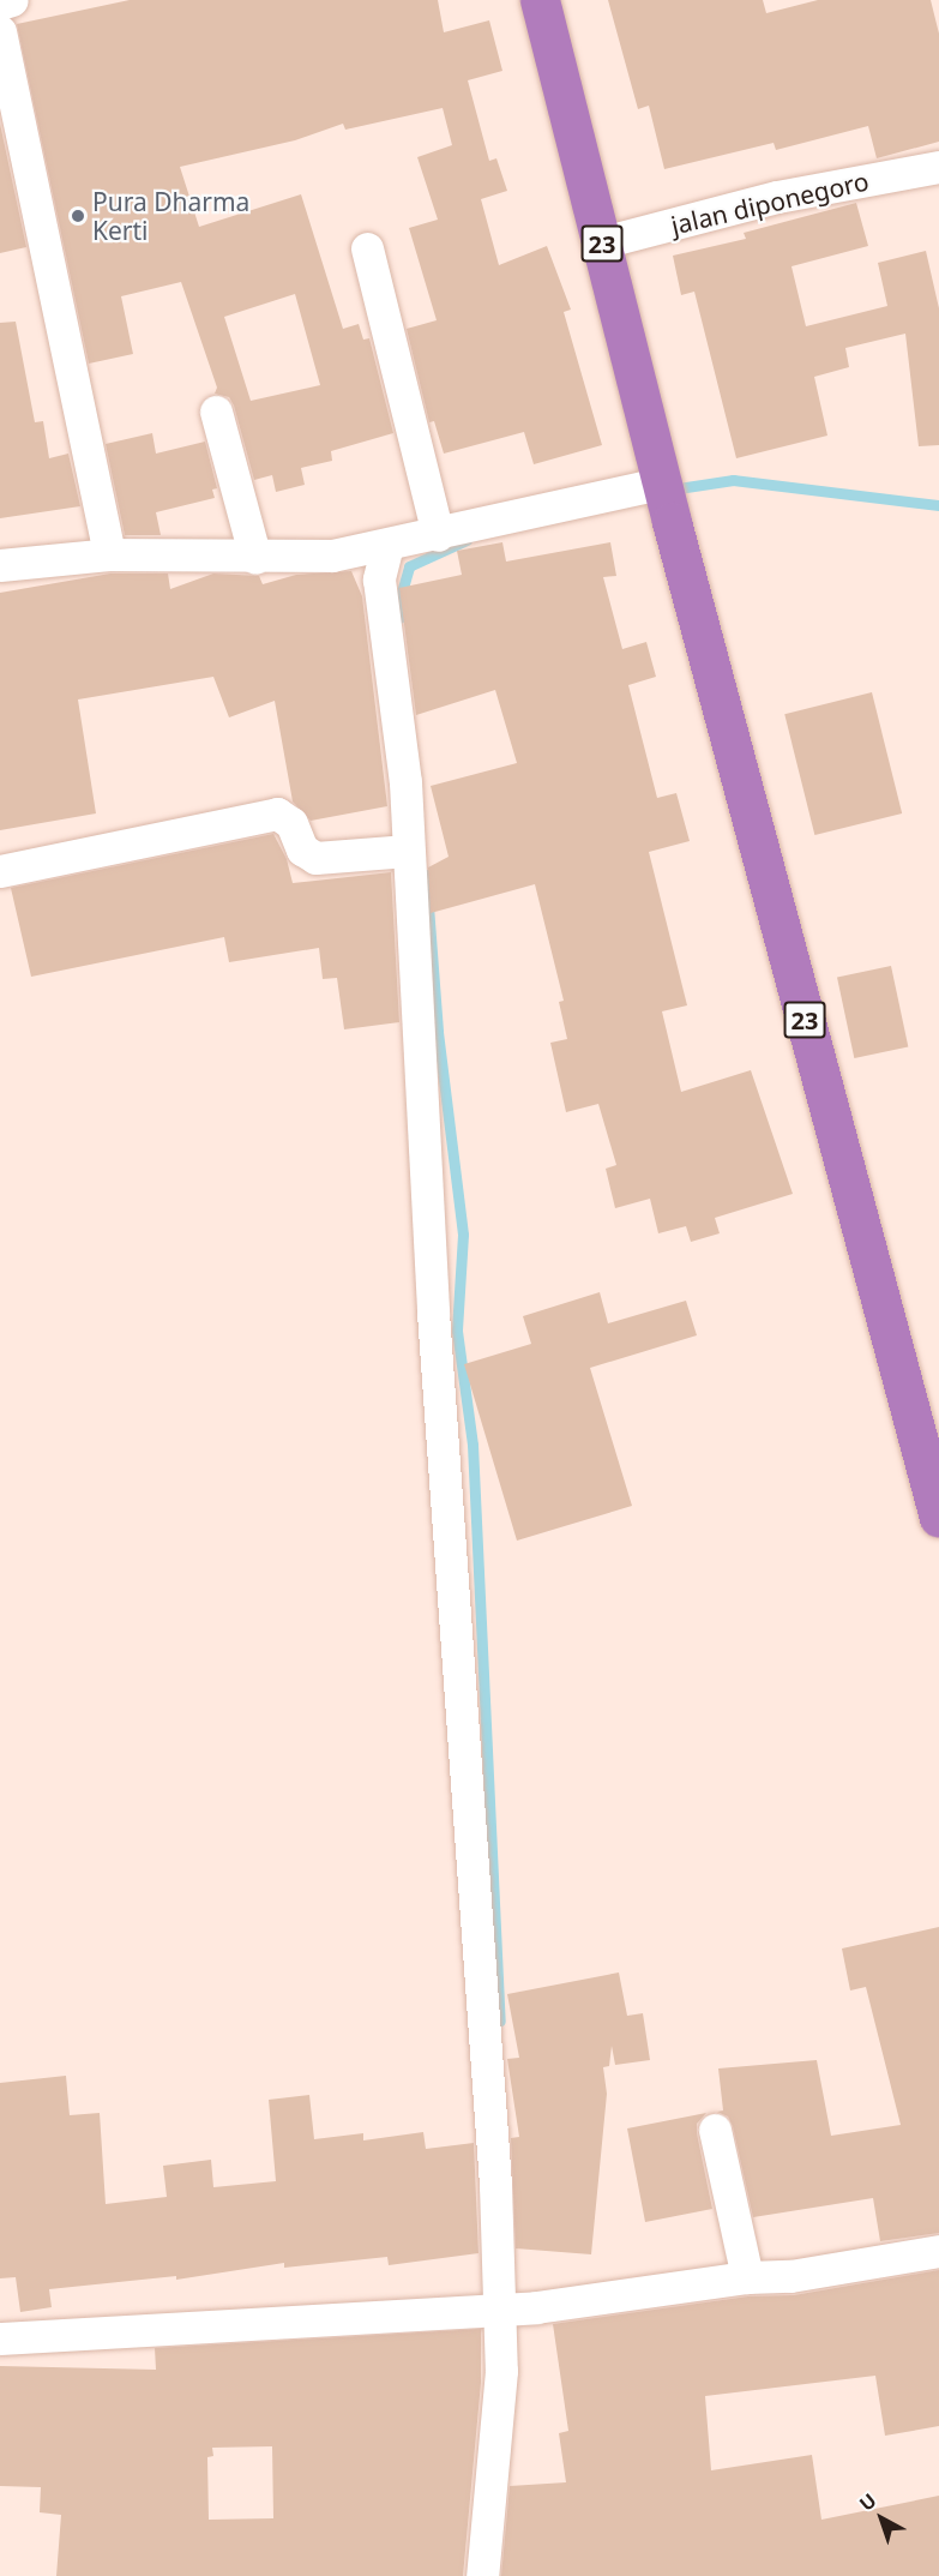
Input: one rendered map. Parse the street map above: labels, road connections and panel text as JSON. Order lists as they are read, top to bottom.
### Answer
{
  "streets": {
    "highway": ["23"],
    "street": ["jalan diponegoro"]
  },
  "crossings": [
    ["jalan diponegoro", "23"]
  ],
  "places": ["Pura Dharma Kerti"],
  "north": "top left"
}
